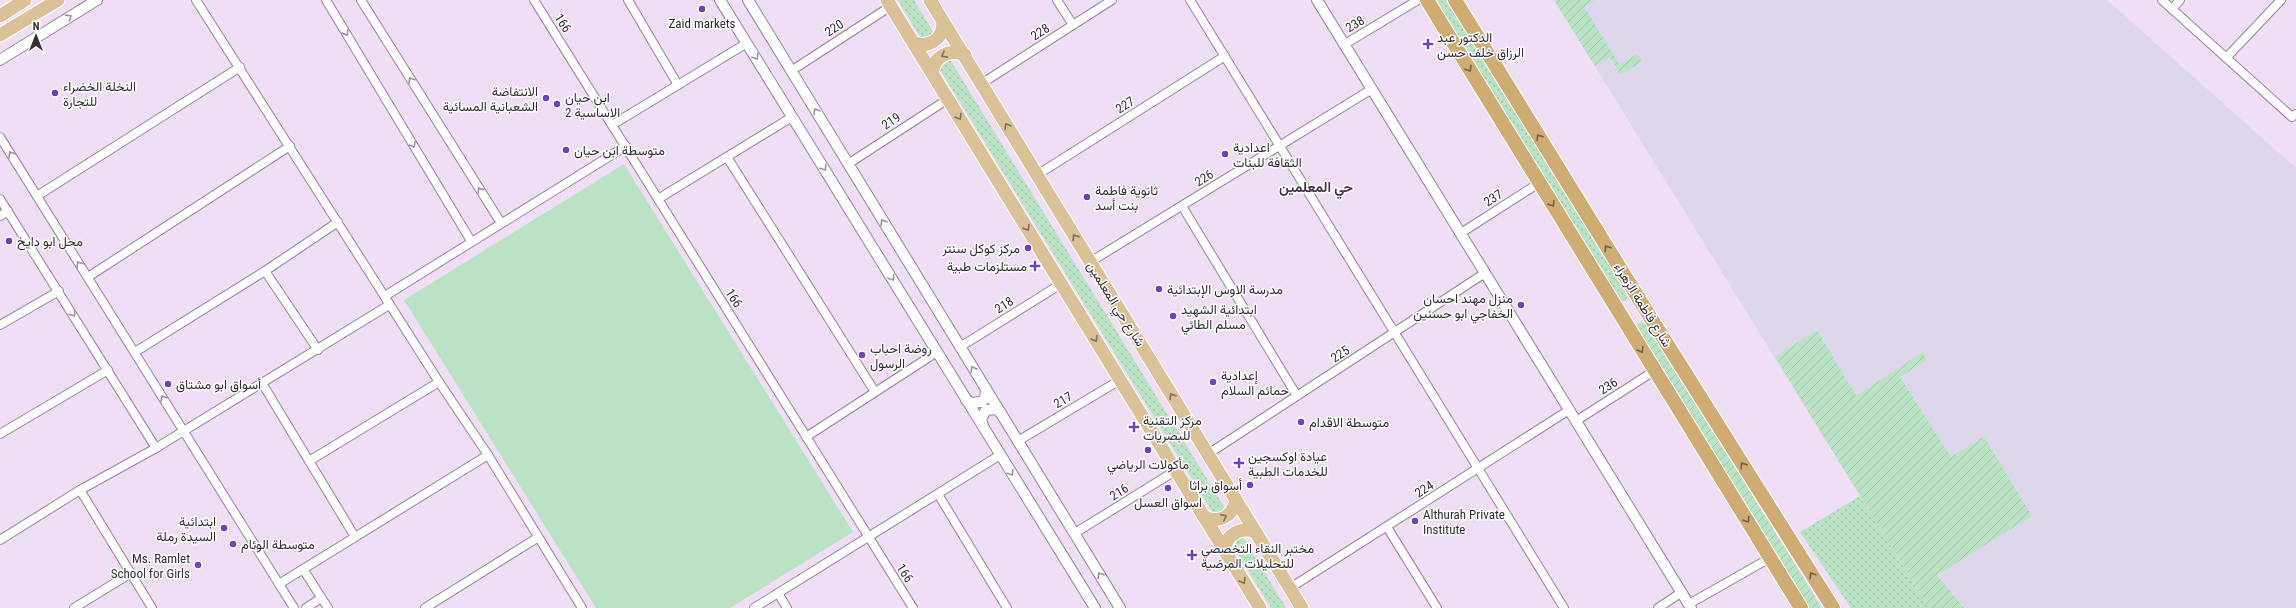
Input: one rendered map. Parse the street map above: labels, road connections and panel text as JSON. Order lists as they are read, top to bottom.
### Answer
{
  "streets": {
    "highway": ["شارع فاطمة الزهراء"],
    "main road": ["شارع حي المعلمين"],
    "street": [
      "166",
      "238",
      "220",
      "228",
      "227",
      "219",
      "226",
      "237",
      "218",
      "225",
      "236",
      "217",
      "224",
      "216"
    ]
  },
  "crossings": [
    ["228", "شارع حي المعلمين"],
    ["227", "شارع حي المعلمين"],
    ["226", "شارع حي المعلمين"],
    ["237", "شارع فاطمة الزهراء"],
    ["شارع حي المعلمين", "225"],
    ["شارع حي المعلمين", "224"],
    ["شارع فاطمة الزهراء", "236"]
  ],
  "districts": ["حي المعلمين"],
  "places": {
    "other": [
      "Zaid markets",
      "النخلة الخضراء للتجارة",
      "الانتفاضة الشعبانية المسائية",
      "ابن حيان الاساسية 2",
      "متوسطة ابن حيان",
      "اعدادية الثقافة للبنات",
      "ثانوية فاطمة بنت أسد",
      "محل ابو دايخ",
      "مركز كوكل سنتر",
      "مدرسة الاوس الإبتدائية",
      "منزل مهند احسان الخفاجي ابو حسنين",
      "ابتدائية الشهيد مسلم الطائي",
      "روضة احباب الرسول",
      "إعدادية حمائم السلام",
      "أسواق ابو مشتاق",
      "متوسطة الاقدام",
      "مأكولات الرياضي",
      "أسواق براثا",
      "اسواق العسل",
      "Althurah Private Institute",
      "ابتدائية السيدة رملة",
      "متوسطة الوئام",
      "Ms. Ramlet School for Girls"
    ],
    "health": [
      "الدكتور عبد الرزاق خلف حسن",
      "مستلزمات طبية",
      "مركز التقنية للبصريات",
      "عيادة اوكسجين للخدمات الطبية",
      "مختبر النقاء التخصصي للتحليلات المرضية"
    ]
  },
  "north": "top"
}
